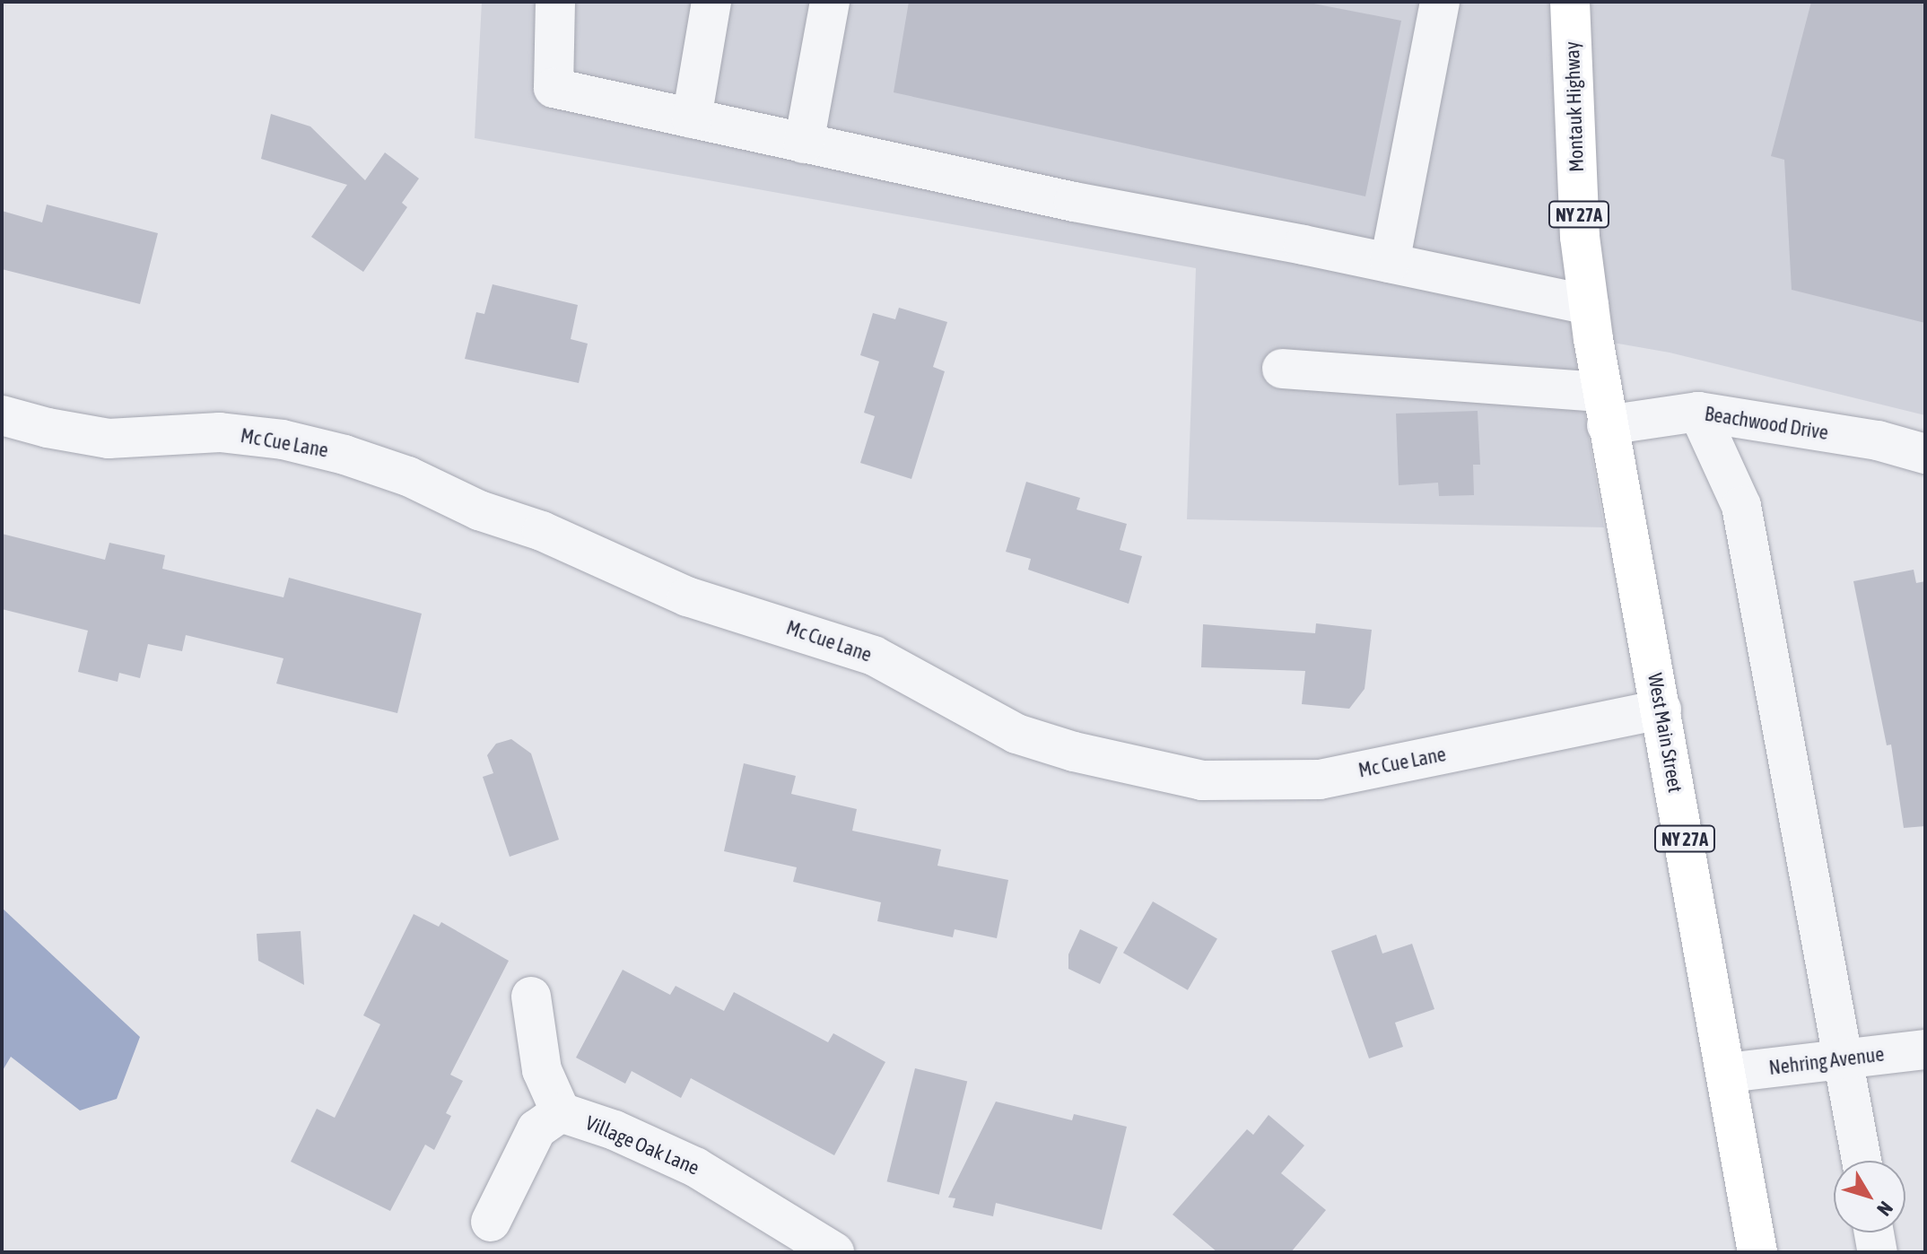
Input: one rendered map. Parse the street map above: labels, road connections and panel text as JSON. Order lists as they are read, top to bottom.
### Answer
{
  "streets": {
    "main road": ["Montauk Highway", "NY 27A", "West Main Street"],
    "street": [
      "Beachwood Drive",
      "Mc Cue Lane",
      "Nehring Avenue",
      "Village Oak Lane"
    ]
  },
  "crossings": [
    ["Montauk Highway", "Beachwood Drive"],
    ["Montauk Highway", "West Main Street"],
    ["Beachwood Drive", "West Main Street"],
    ["Mc Cue Lane", "West Main Street"],
    ["West Main Street", "Nehring Avenue"]
  ],
  "north": "bottom right"
}
